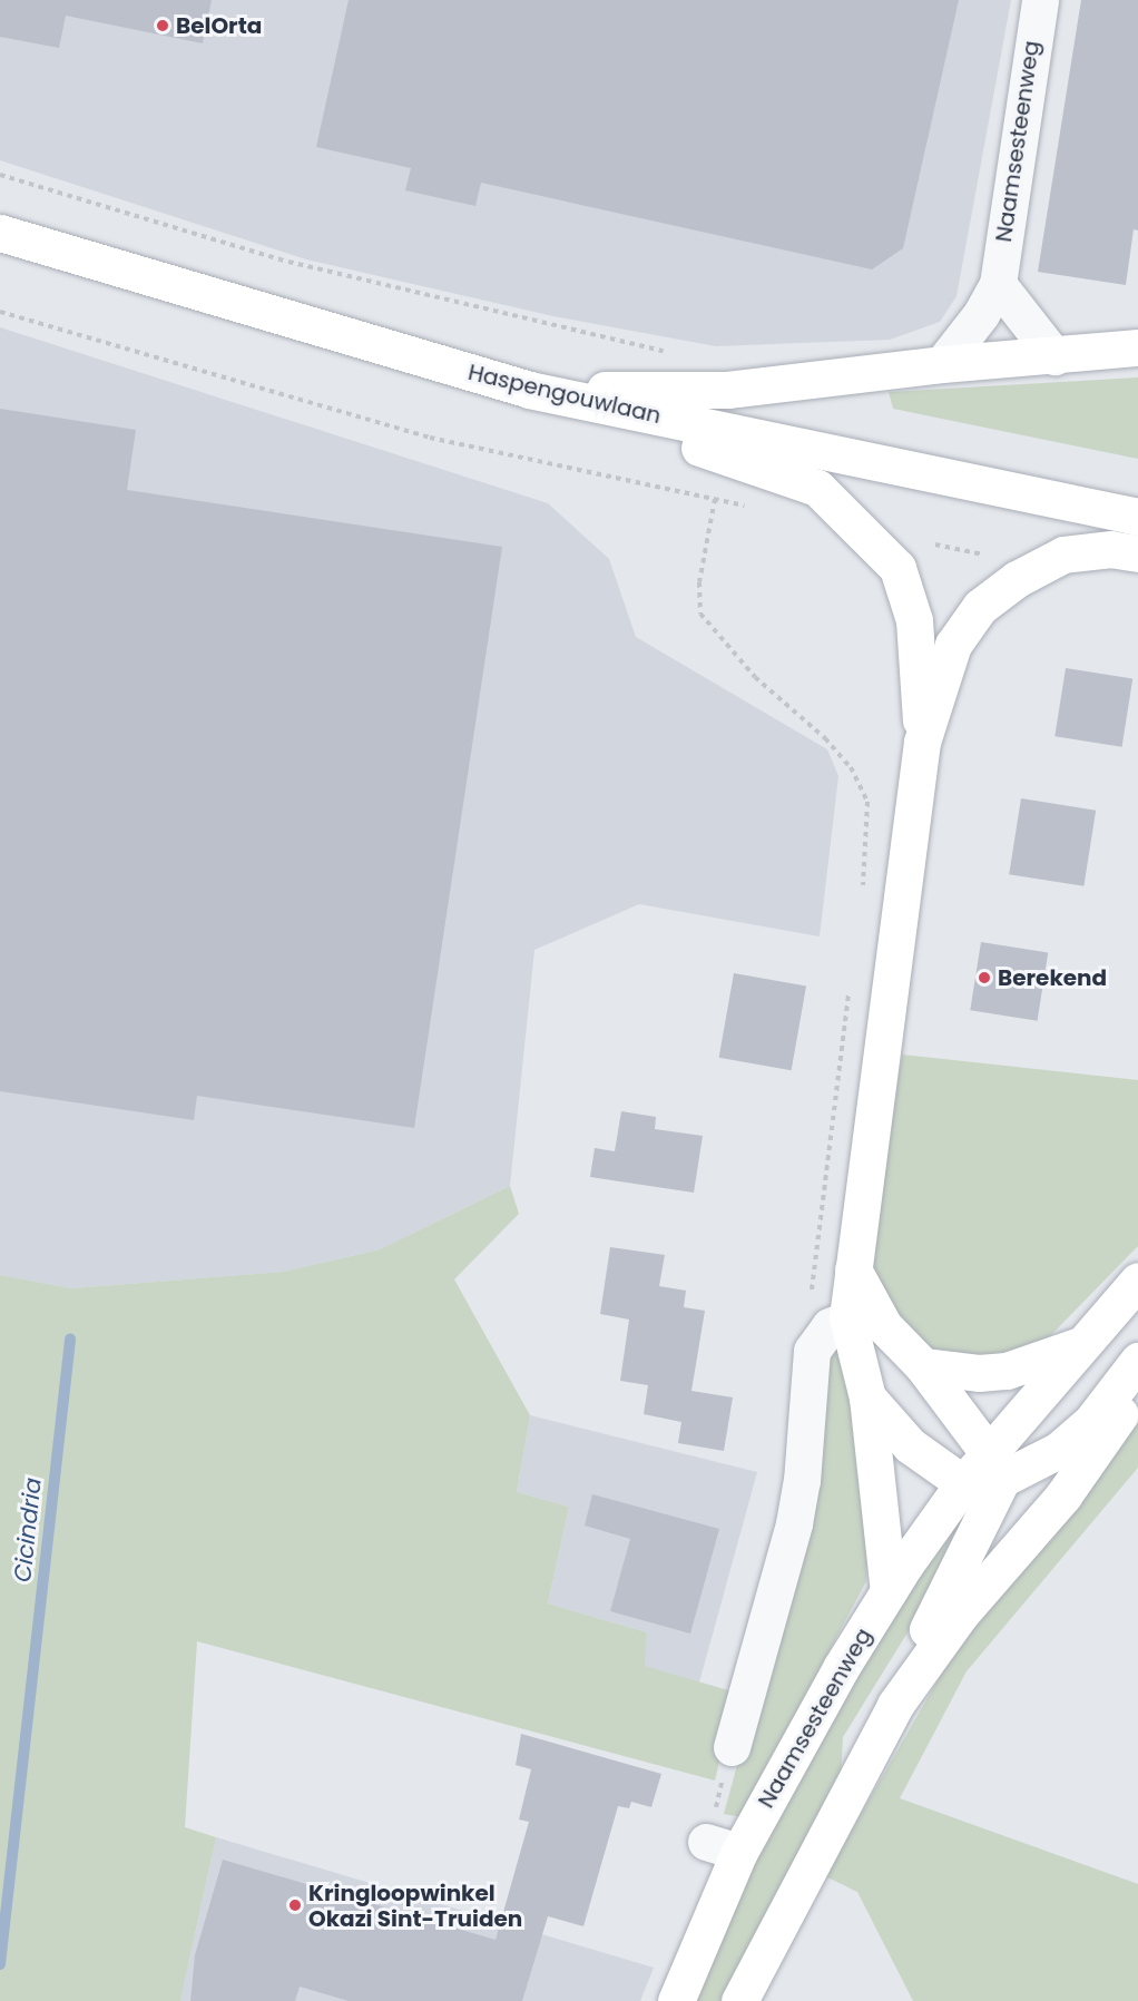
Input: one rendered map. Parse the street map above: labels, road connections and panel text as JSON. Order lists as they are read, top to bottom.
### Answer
{
  "streets": {
    "main road": ["Naamsesteenweg", "Haspengouwlaan"]
  },
  "water": ["Cicindria"],
  "places": ["BelOrta", "Berekend", "Kringloopwinkel Okazi Sint-Truiden"]
}
